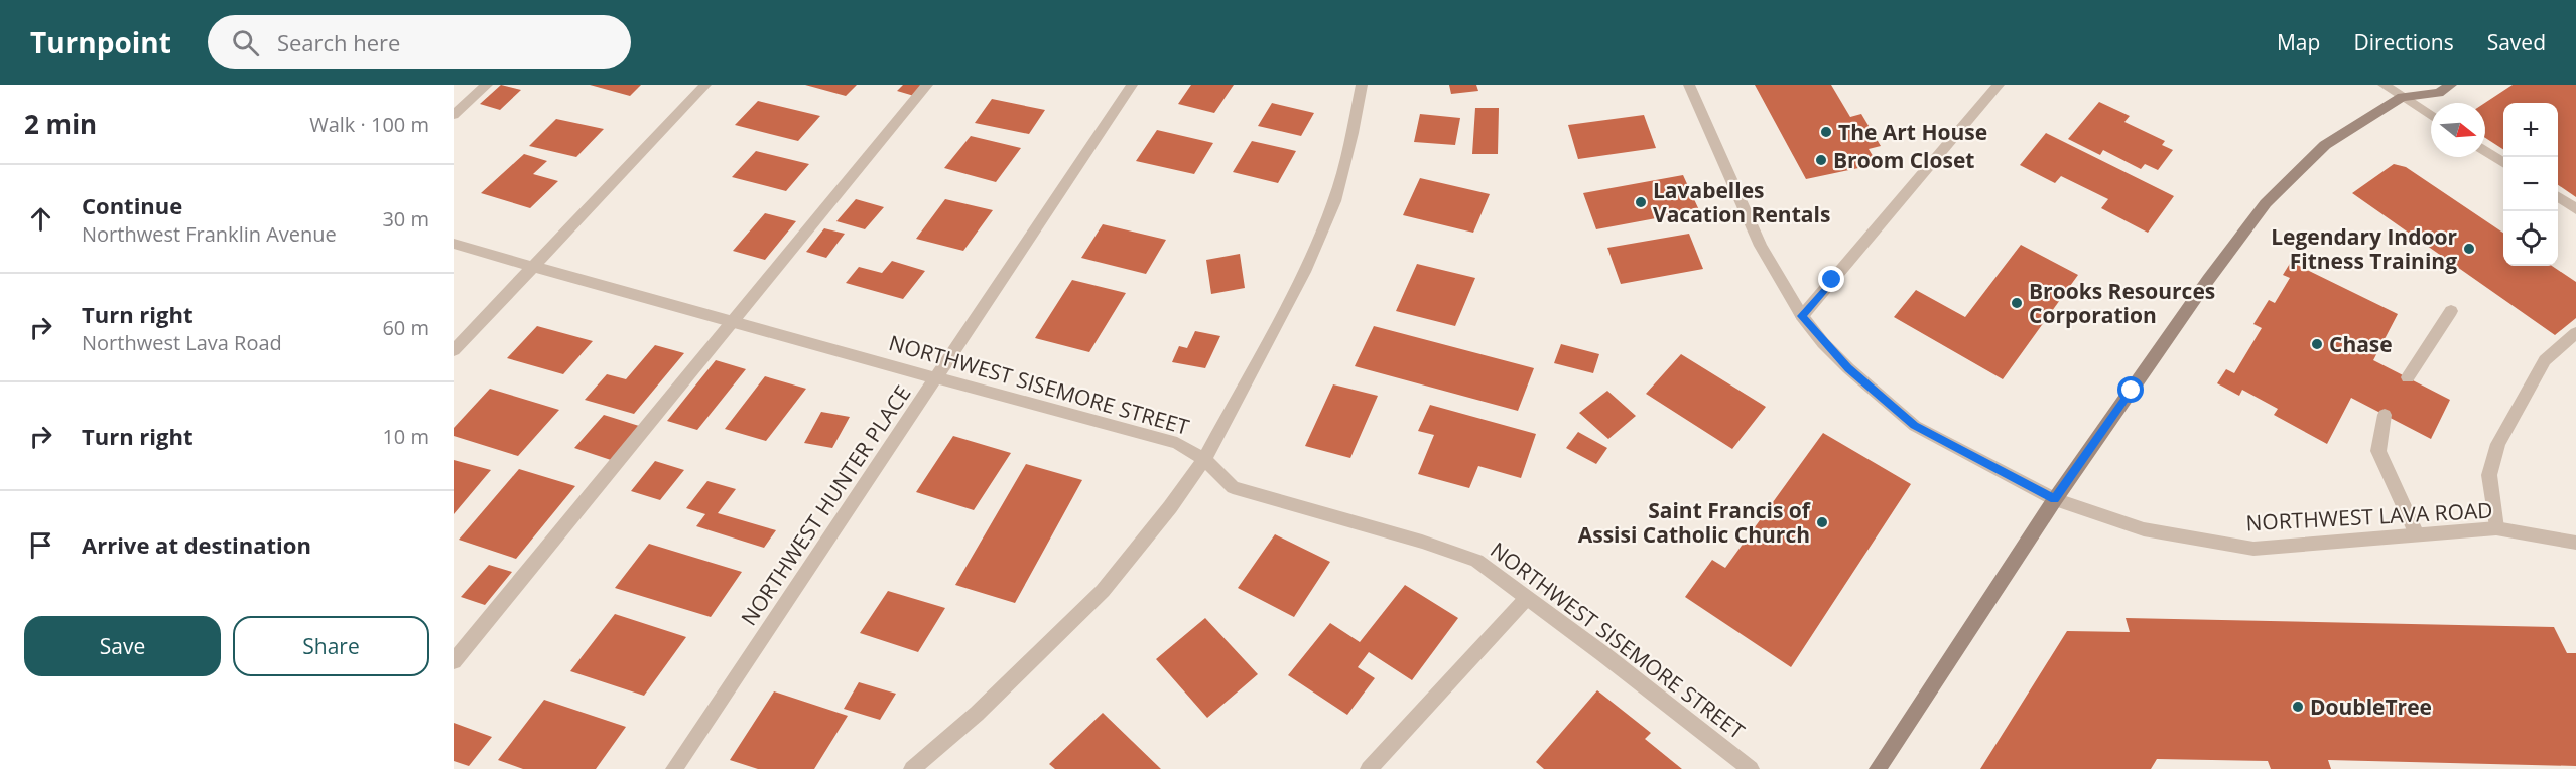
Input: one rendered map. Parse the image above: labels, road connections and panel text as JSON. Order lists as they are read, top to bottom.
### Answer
{
  "streets": {
    "street": ["NORTHWEST SISEMORE STREET", "NORTHWEST HUNTER PLACE", "NORTHWEST LAVA ROAD"]
  },
  "crossings": [
    ["NORTHWEST SISEMORE STREET", "NORTHWEST HUNTER PLACE"]
  ],
  "places": [
    "The Art House",
    "Broom Closet",
    "Lavabelles Vacation Rentals",
    "Legendary Indoor Fitness Training",
    "Brooks Resources Corporation",
    "Chase",
    "Saint Francis of Assisi Catholic Church",
    "DoubleTree"
  ],
  "north": "right",
  "page": {
    "header": "Turnpoint",
    "search": "Search here",
    "nav": ["Map", "Directions", "Saved"],
    "heading": ["2 min", "Walk · 100 m"],
    "map_buttons": ["+", "−"],
    "list": [
      ["Continue", "Northwest Franklin Avenue", "30 m"],
      ["Turn right", "Northwest Lava Road", "60 m"],
      ["Turn right", "10 m"],
      "Arrive at destination"
    ],
    "buttons": ["Save", "Share"]
  }
}
